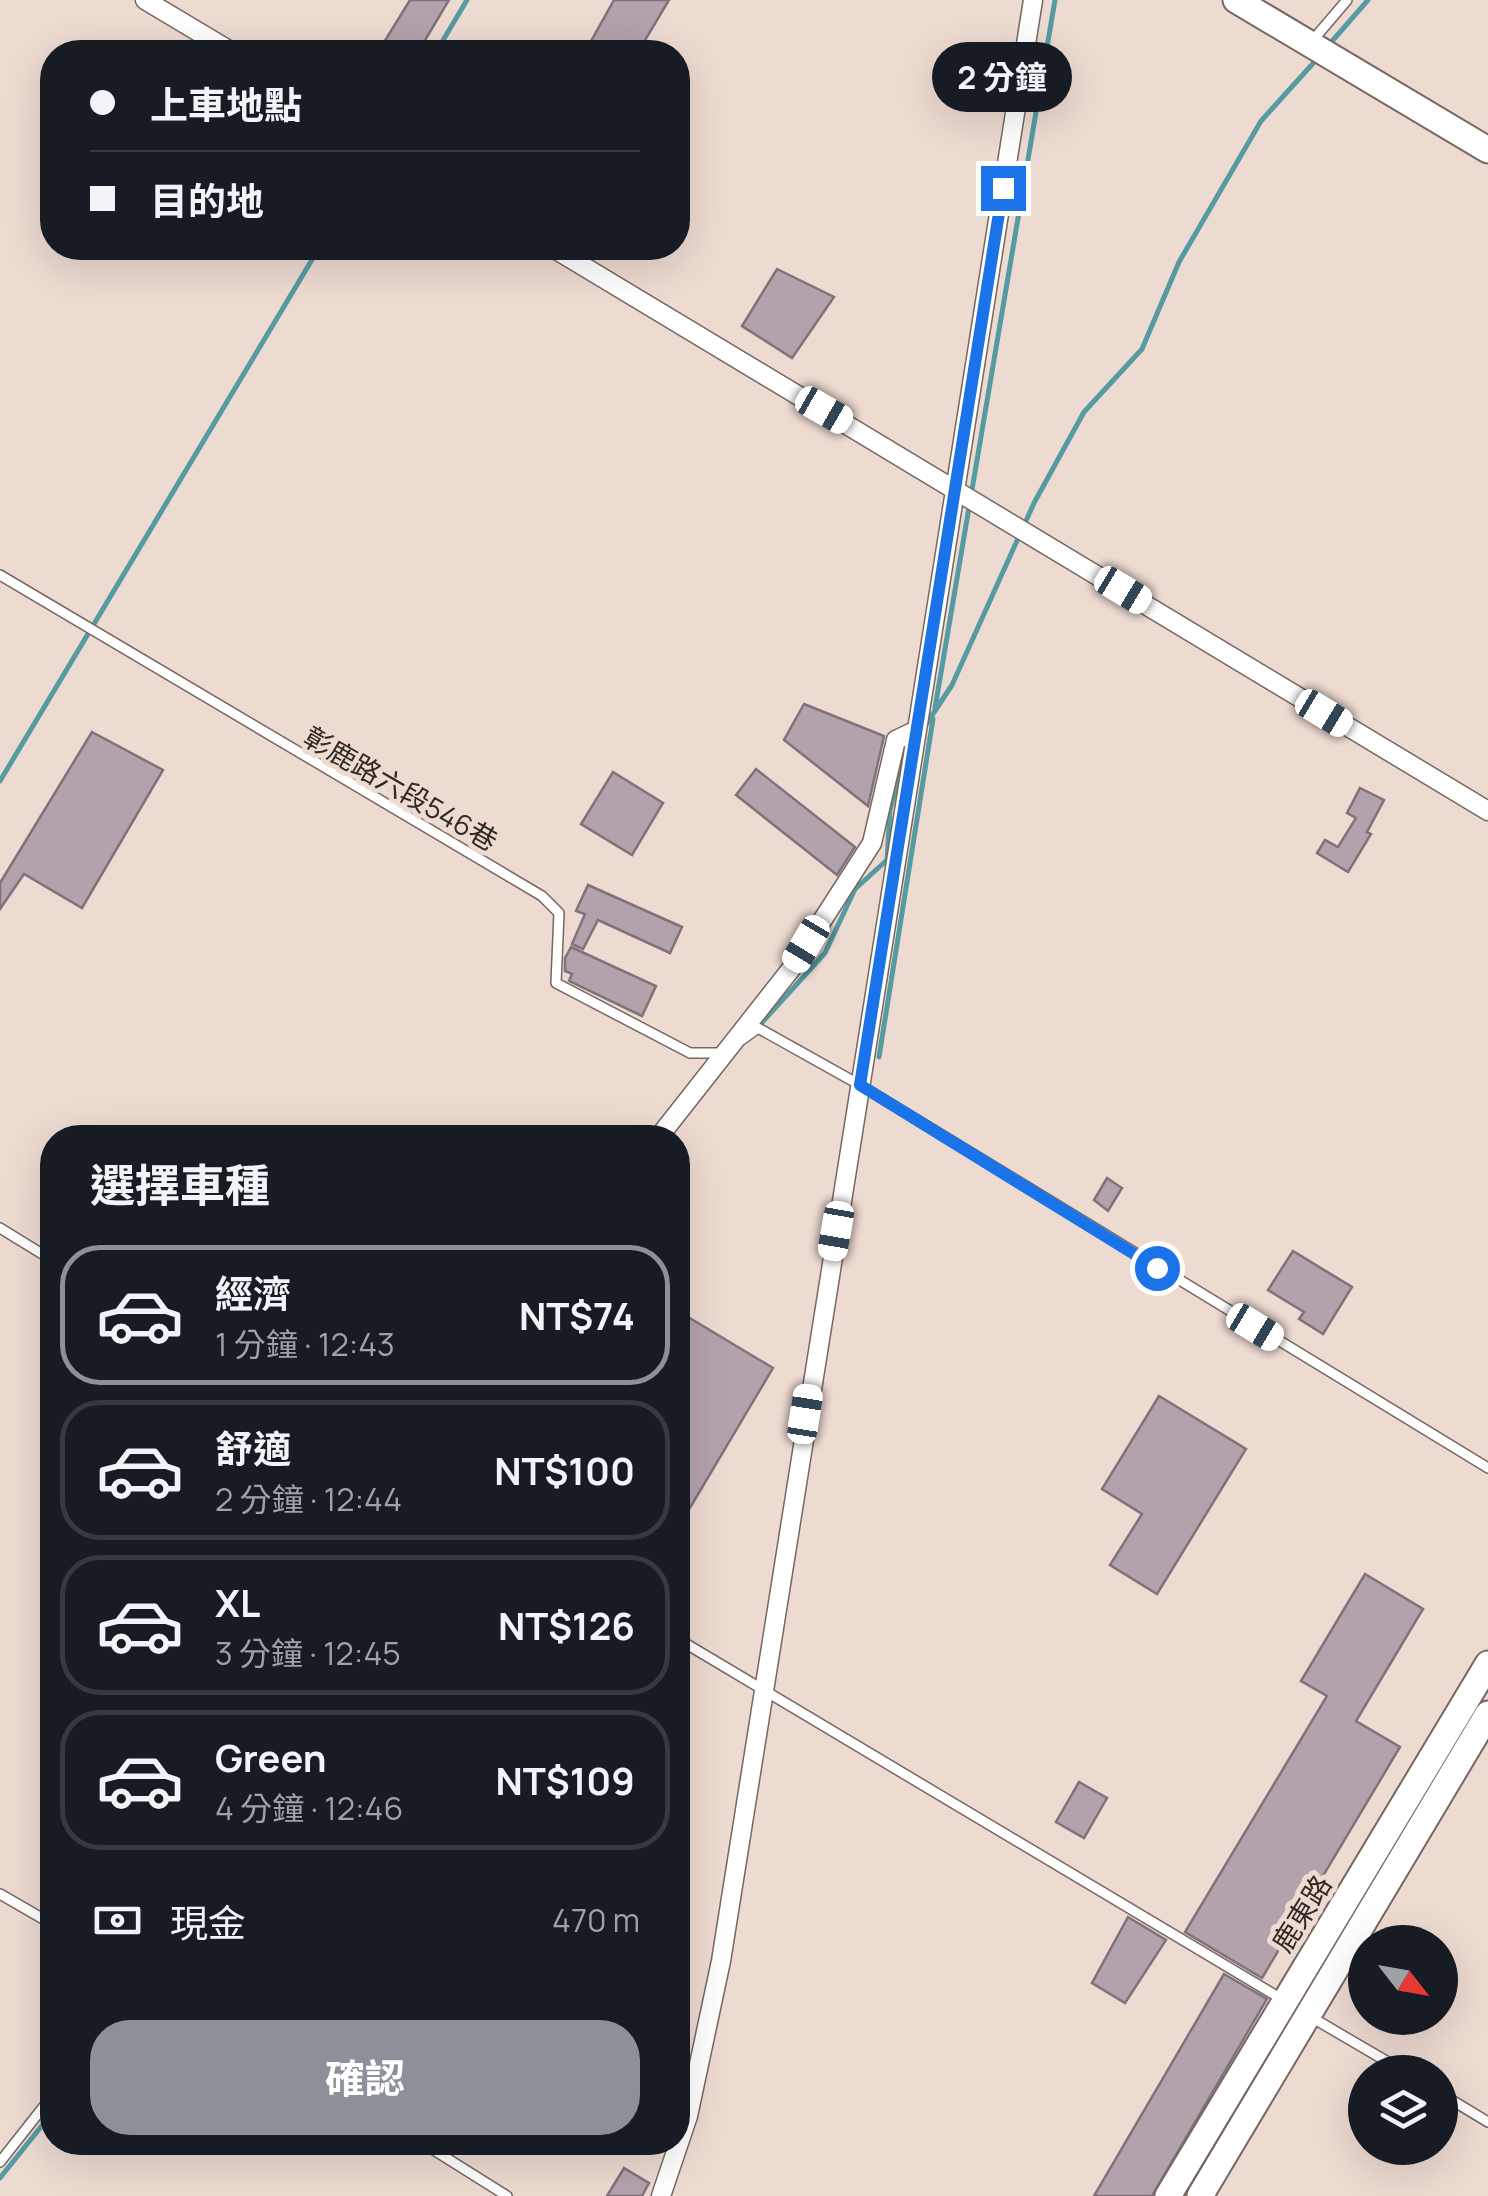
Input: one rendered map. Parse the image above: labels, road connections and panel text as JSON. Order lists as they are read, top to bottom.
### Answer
{
  "streets": {
    "street": ["鹿東路"],
    "lane": ["彰鹿路六段546巷"]
  },
  "north": "bottom right",
  "page": {
    "banner": ["上車地點", "目的地"],
    "bubble": "2 分鐘",
    "heading": "選擇車種",
    "list": [
      {
        "name": "經濟",
        "note": "1 分鐘 · 12:43",
        "value": "NT$74"
      },
      {
        "name": "舒適",
        "note": "2 分鐘 · 12:44",
        "value": "NT$100"
      },
      {
        "name": "XL",
        "note": "3 分鐘 · 12:45",
        "value": "NT$126"
      },
      {
        "name": "Green",
        "note": "4 分鐘 · 12:46",
        "value": "NT$109"
      }
    ],
    "pay": ["現金", "470 m"],
    "buttons": "確認"
  }
}
